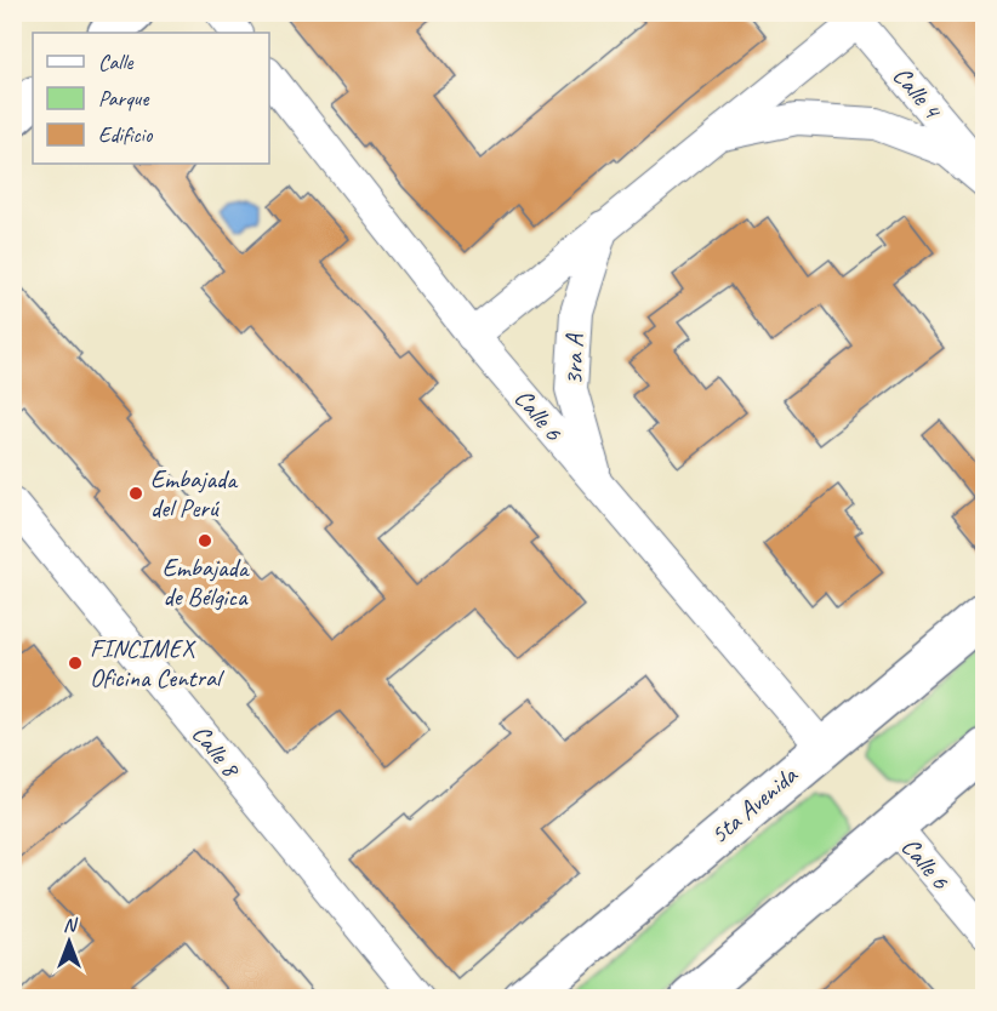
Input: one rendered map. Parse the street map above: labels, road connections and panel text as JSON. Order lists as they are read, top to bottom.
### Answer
{
  "streets": {
    "main road": ["5ta Avenida"],
    "street": [
      "Calle 4",
      "3ra A",
      "Calle 6",
      "Calle 8"
    ]
  },
  "crossings": [
    ["3ra A", "Calle 6"],
    ["Calle 6", "5ta Avenida"]
  ],
  "places": ["Embajada del Perú", "Embajada de Bélgica", "FINCIMEX Oficina Central"],
  "legend": ["Calle", "Parque", "Edificio"],
  "north": "top"
}
